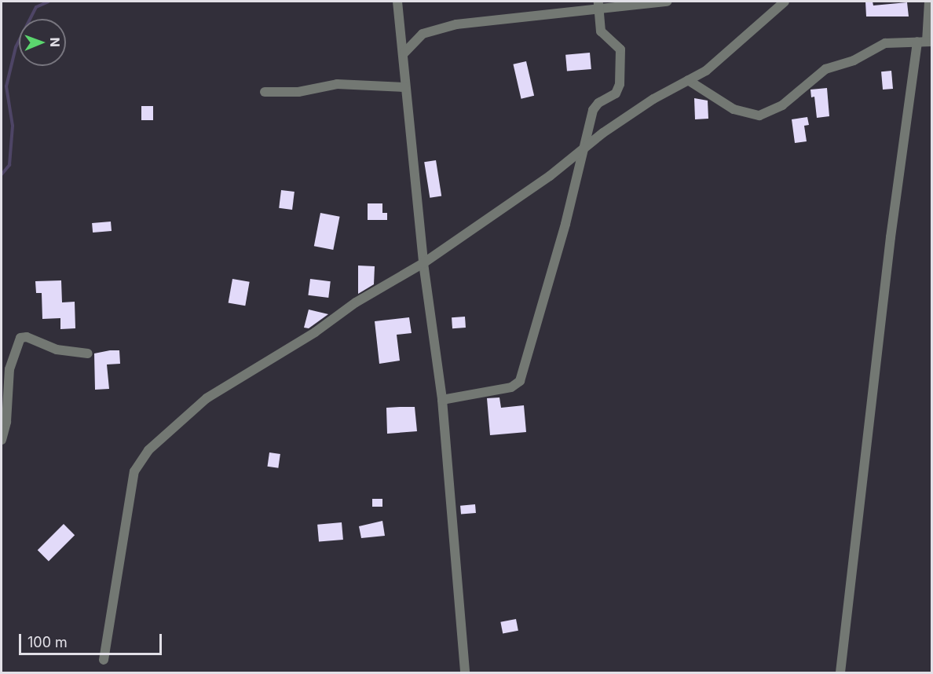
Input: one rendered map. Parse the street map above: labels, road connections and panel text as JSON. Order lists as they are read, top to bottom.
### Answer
{
  "scale_bar": "100 m",
  "north": "right"
}
